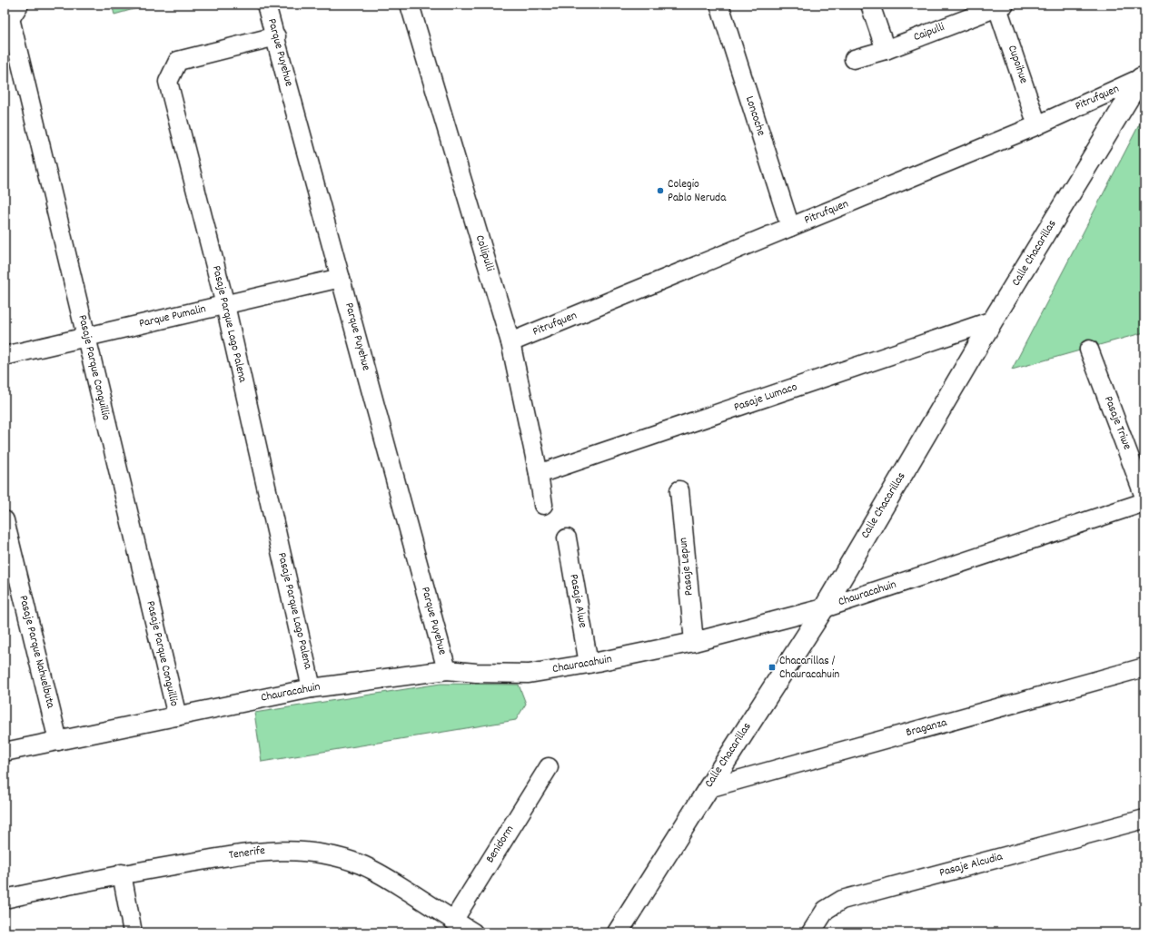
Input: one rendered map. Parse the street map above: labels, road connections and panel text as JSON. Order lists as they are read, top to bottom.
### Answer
{
  "streets": {
    "street": [
      "Caipulli",
      "Parque Puyehue",
      "Cupoihue",
      "Pitrufquen",
      "Loncoche",
      "Collipulli",
      "Calle Chacarillas",
      "Parque Pumalin",
      "Pasaje Parque Lago Palena",
      "Pasaje Parque Conguillio",
      "Pasaje Lumaco",
      "Pasaje Triwe",
      "Pasaje Lepun",
      "Chauracahuin",
      "Pasaje Alwe",
      "Pasaje Parque Nahuelbuta",
      "Braganza",
      "Benidorm",
      "Tenerife",
      "Pasaje Alcudia"
    ]
  },
  "crossings": [
    ["Caipulli", "Cupoihue"],
    ["Parque Puyehue", "Parque Pumalin"],
    ["Parque Puyehue", "Pasaje Parque Lago Palena"],
    ["Parque Puyehue", "Chauracahuin"],
    ["Cupoihue", "Pitrufquen"],
    ["Pitrufquen", "Loncoche"],
    ["Pitrufquen", "Collipulli"],
    ["Pitrufquen", "Calle Chacarillas"],
    ["Collipulli", "Pasaje Lumaco"],
    ["Calle Chacarillas", "Pasaje Lumaco"],
    ["Calle Chacarillas", "Chauracahuin"],
    ["Calle Chacarillas", "Braganza"],
    ["Parque Pumalin", "Pasaje Parque Lago Palena"],
    ["Parque Pumalin", "Pasaje Parque Conguillio"],
    ["Pasaje Parque Lago Palena", "Chauracahuin"],
    ["Pasaje Parque Conguillio", "Chauracahuin"],
    ["Pasaje Lepun", "Chauracahuin"],
    ["Chauracahuin", "Pasaje Alwe"],
    ["Chauracahuin", "Pasaje Parque Nahuelbuta"],
    ["Benidorm", "Tenerife"]
  ],
  "places": {
    "other": ["Colegio Pablo Neruda"],
    "transit": ["Chacarillas / Chauracahuin"]
  }
}
